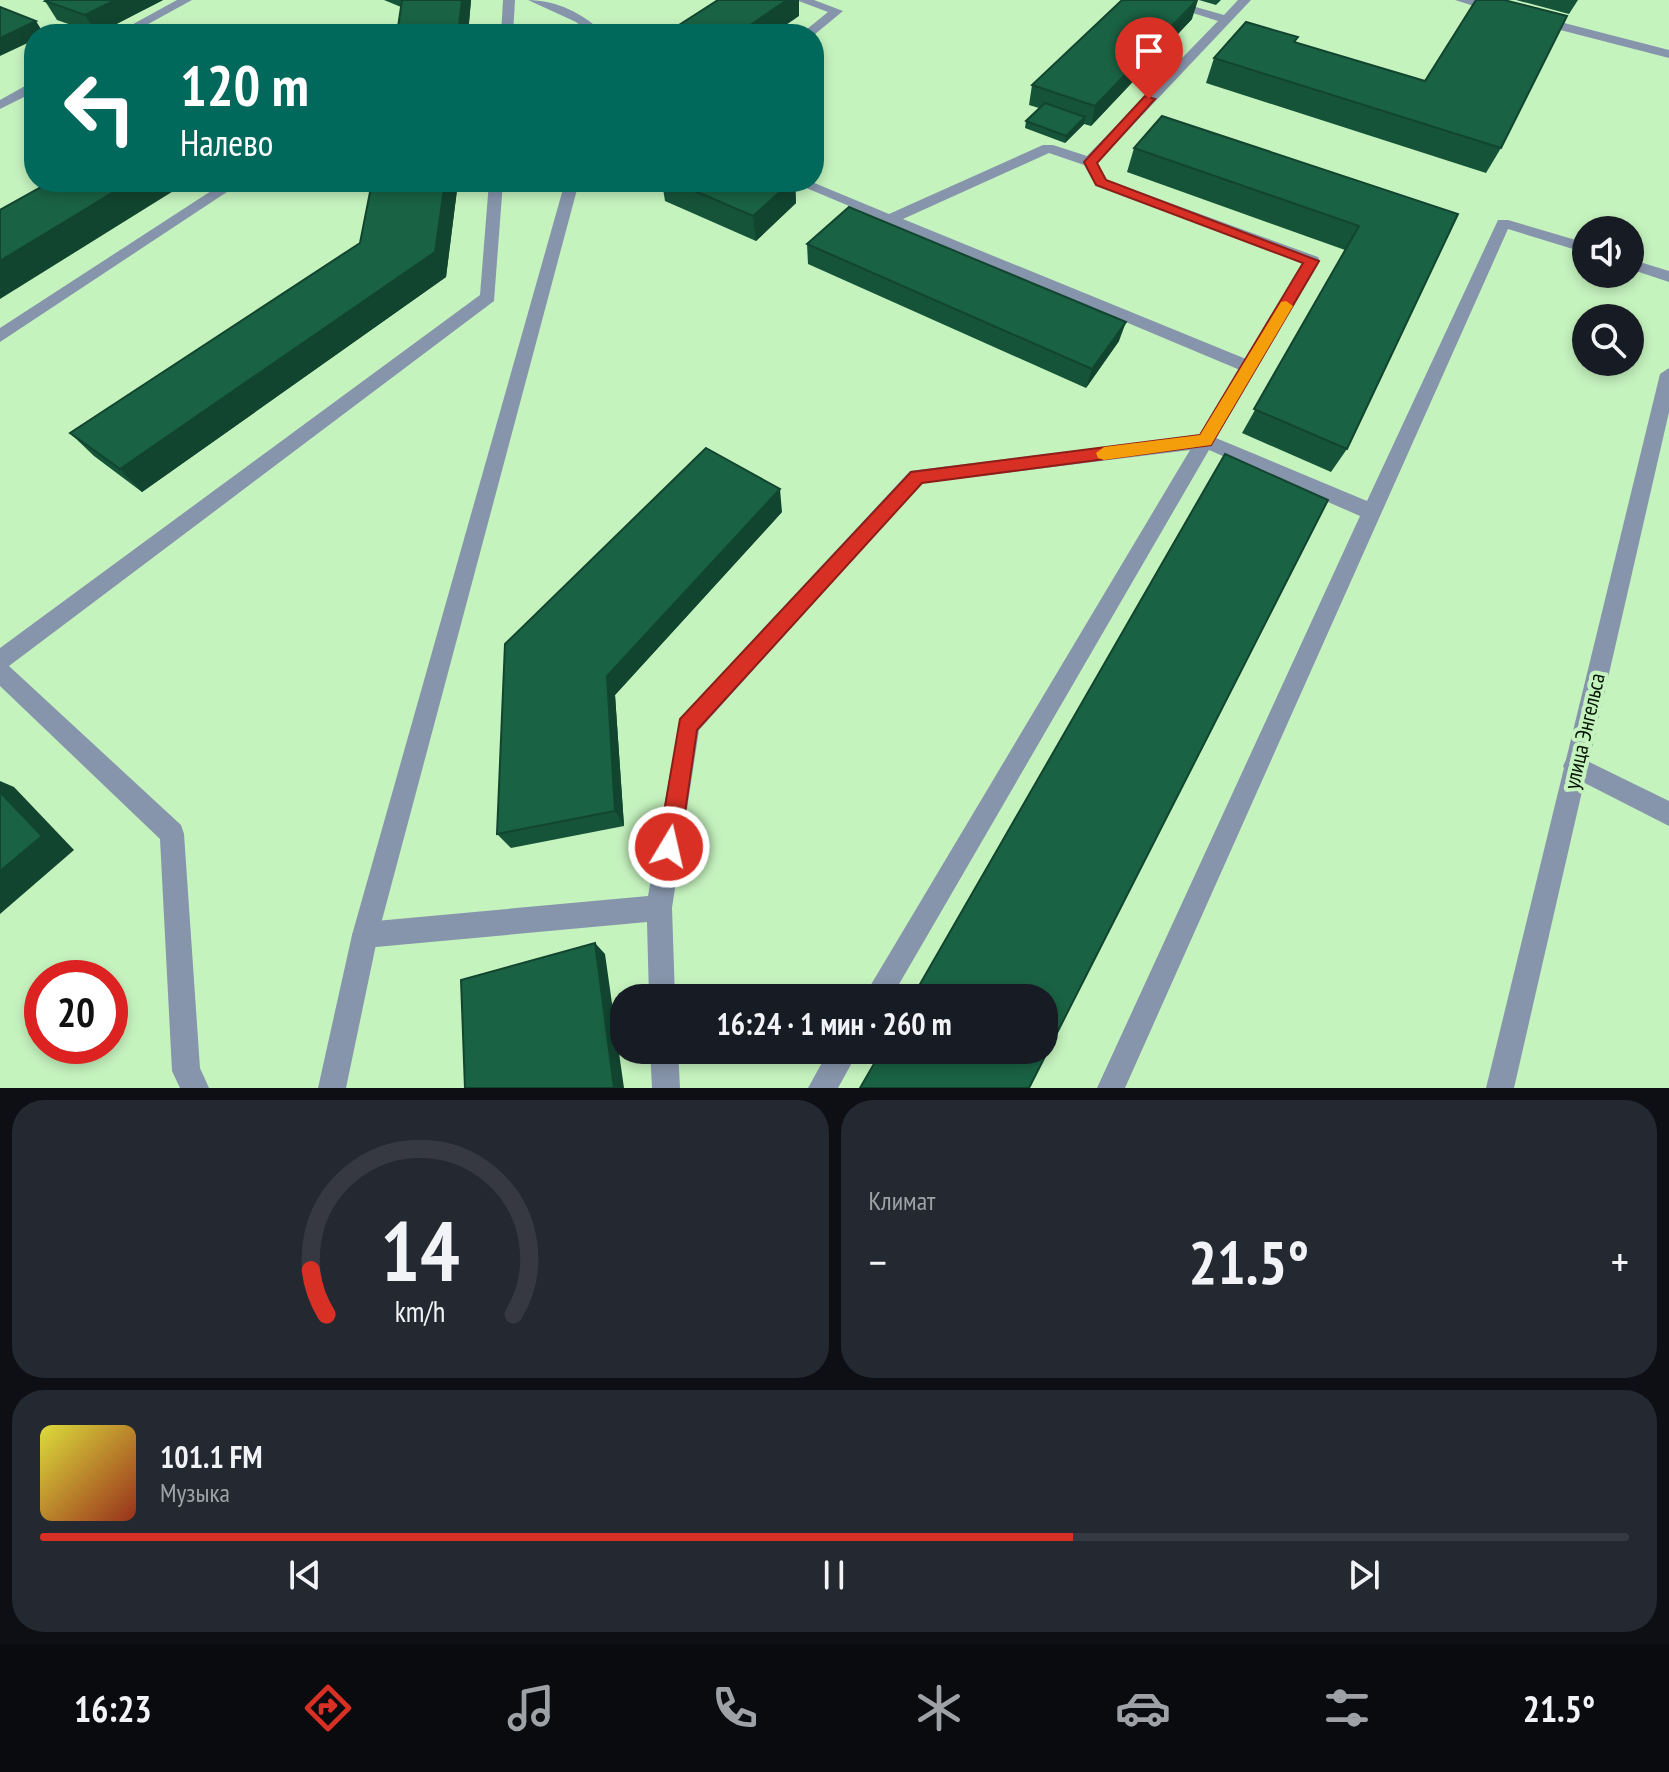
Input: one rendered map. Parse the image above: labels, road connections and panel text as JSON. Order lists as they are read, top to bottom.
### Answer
{
  "streets": {
    "street": ["улица Энгельса"]
  },
  "page": {
    "turn": ["120 m", "Налево"],
    "limit": "20",
    "trip": "16:24 · 1 мин · 260 m",
    "tile": "Климат",
    "heat": ["−", "21.5°", "+"],
    "song": ["101.1 FM", "Музыка"],
    "tabs": ["16:23", "21.5°"],
    "gauge": ["14", "km/h"]
  }
}
